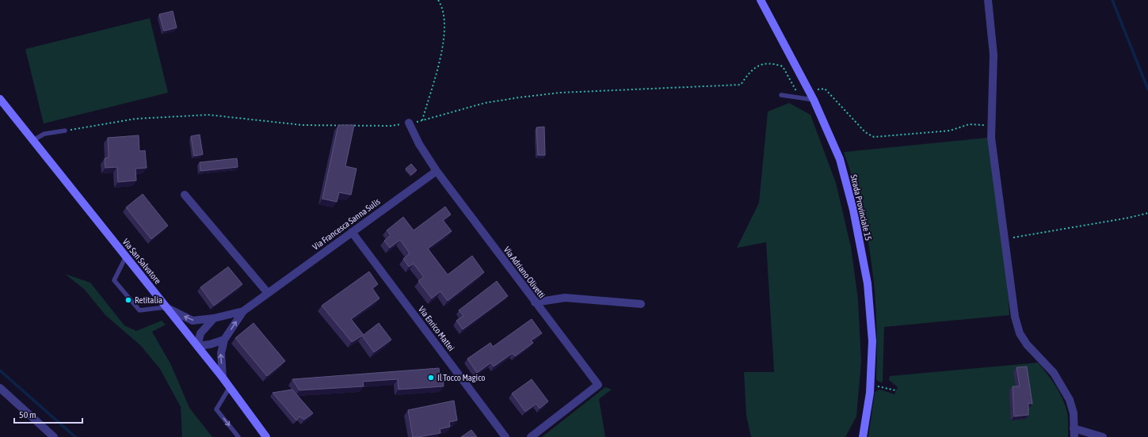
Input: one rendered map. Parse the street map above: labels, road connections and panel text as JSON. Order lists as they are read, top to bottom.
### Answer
{
  "streets": {
    "main road": ["Strada Provinciale 15", "Via San Salvatore"],
    "street": ["Via Francesca Sanna Sulis", "Via Adriano Olivetti", "Via Enrico Mattei"]
  },
  "crossings": [
    ["Via Francesca Sanna Sulis", "Via San Salvatore"],
    ["Via Francesca Sanna Sulis", "Via Adriano Olivetti"],
    ["Via Francesca Sanna Sulis", "Via Enrico Mattei"]
  ],
  "places": ["Retitalia", "Il Tocco Magico"],
  "scale_bar": "50 m"
}
